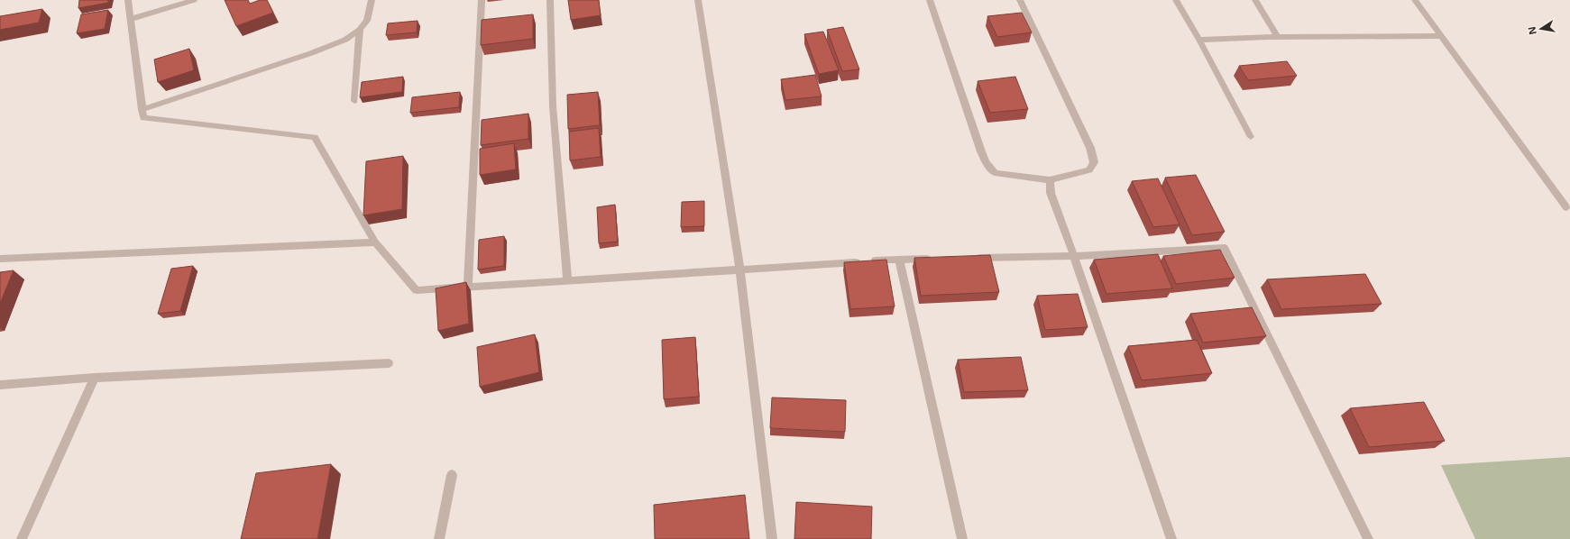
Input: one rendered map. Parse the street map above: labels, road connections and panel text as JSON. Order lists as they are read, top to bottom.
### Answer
{
  "north": "left"
}
